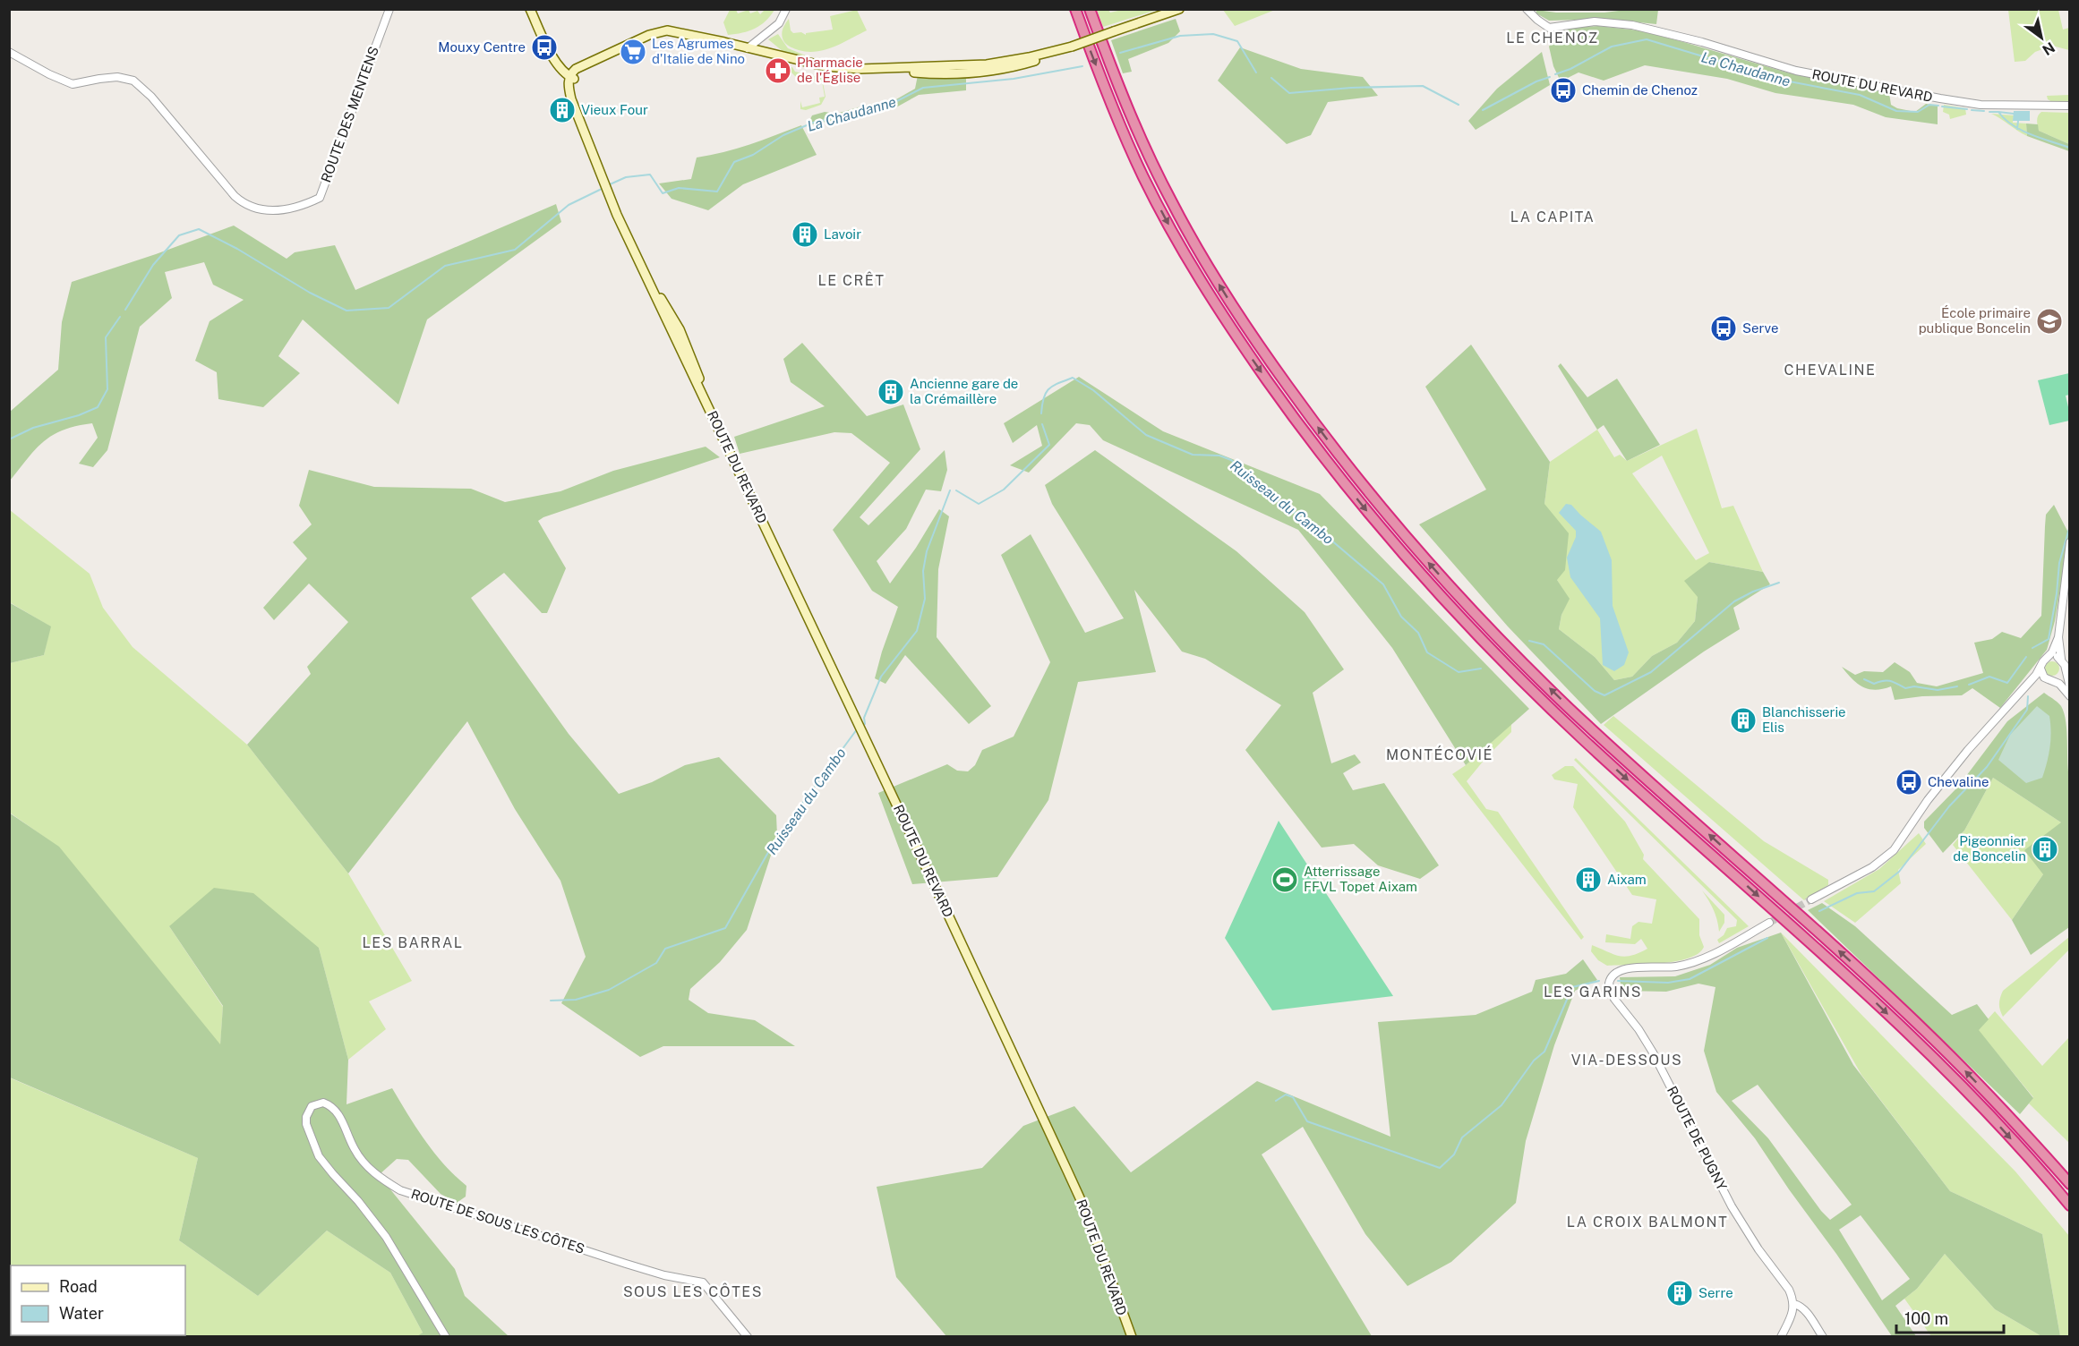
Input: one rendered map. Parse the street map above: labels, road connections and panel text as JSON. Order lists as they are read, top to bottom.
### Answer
{
  "streets": {
    "main road": ["ROUTE DU REVARD"],
    "street": ["ROUTE DES MENTENS", "ROUTE DE PUGNY", "ROUTE DE SOUS LES CÔTES"]
  },
  "districts": [
    "LE CHENOZ",
    "LA CAPITA",
    "LE CRÊT",
    "CHEVALINE",
    "MONTÉCOVIÉ",
    "LES BARRAL",
    "LES GARINS",
    "VIA-DESSOUS",
    "LA CROIX BALMONT",
    "SOUS LES CÔTES"
  ],
  "water": ["La Chaudanne", "Ruisseau du Cambo"],
  "places": {
    "bus stop": [
      "Mouxy Centre",
      "Chemin de Chenoz",
      "Serve",
      "Chevaline"
    ],
    "supermarket": ["Les Agrumes d'Italie de Nino"],
    "pharmacy": ["Pharmacie de l'Église"],
    "building": [
      "Vieux Four",
      "Lavoir",
      "Ancienne gare de la Crémaillère",
      "Blanchisserie Elis",
      "Pigeonnier de Boncelin",
      "Aixam",
      "Serre"
    ],
    "school or university": ["École primaire publique Boncelin"],
    "sports": ["Atterrissage FFVL Topet Aixam"]
  },
  "legend": ["Road", "Water"],
  "scale_bar": "100 m",
  "north": "bottom right"
}
